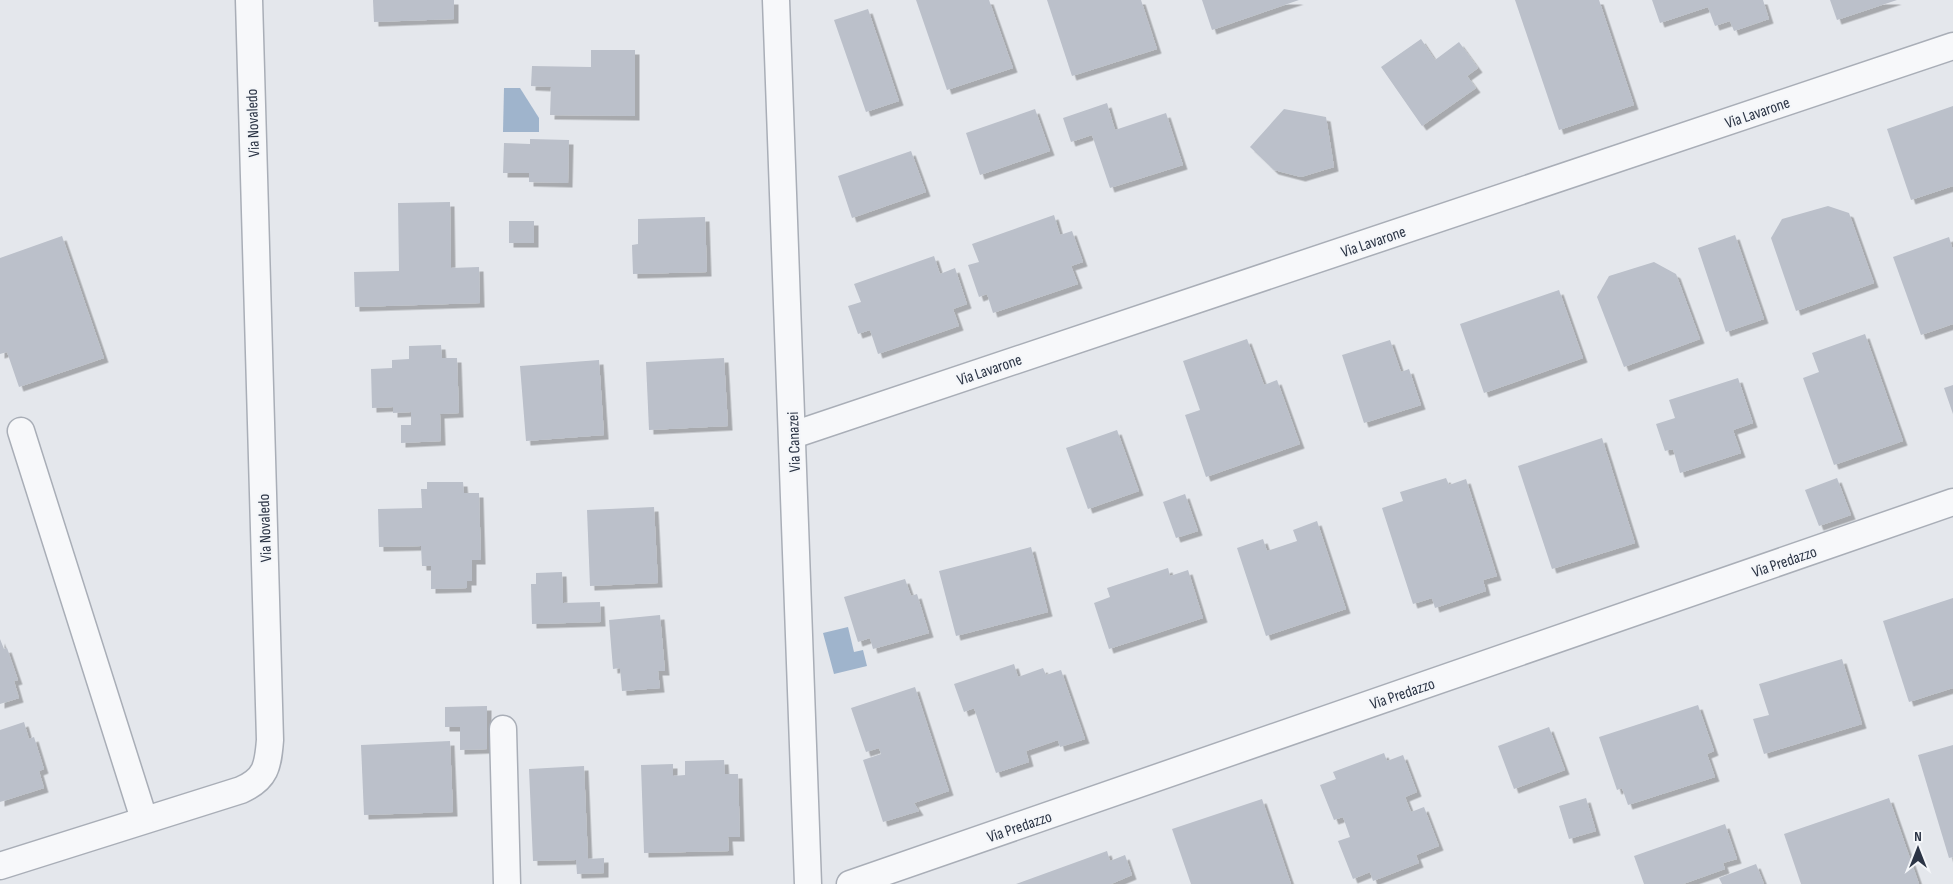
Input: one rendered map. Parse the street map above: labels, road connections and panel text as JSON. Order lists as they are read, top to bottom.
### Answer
{
  "streets": {
    "street": [
      "Via Lavarone",
      "Via Novaledo",
      "Via Canazei",
      "Via Predazzo"
    ]
  },
  "crossings": [
    ["Via Lavarone", "Via Canazei"]
  ],
  "north": "top"
}
